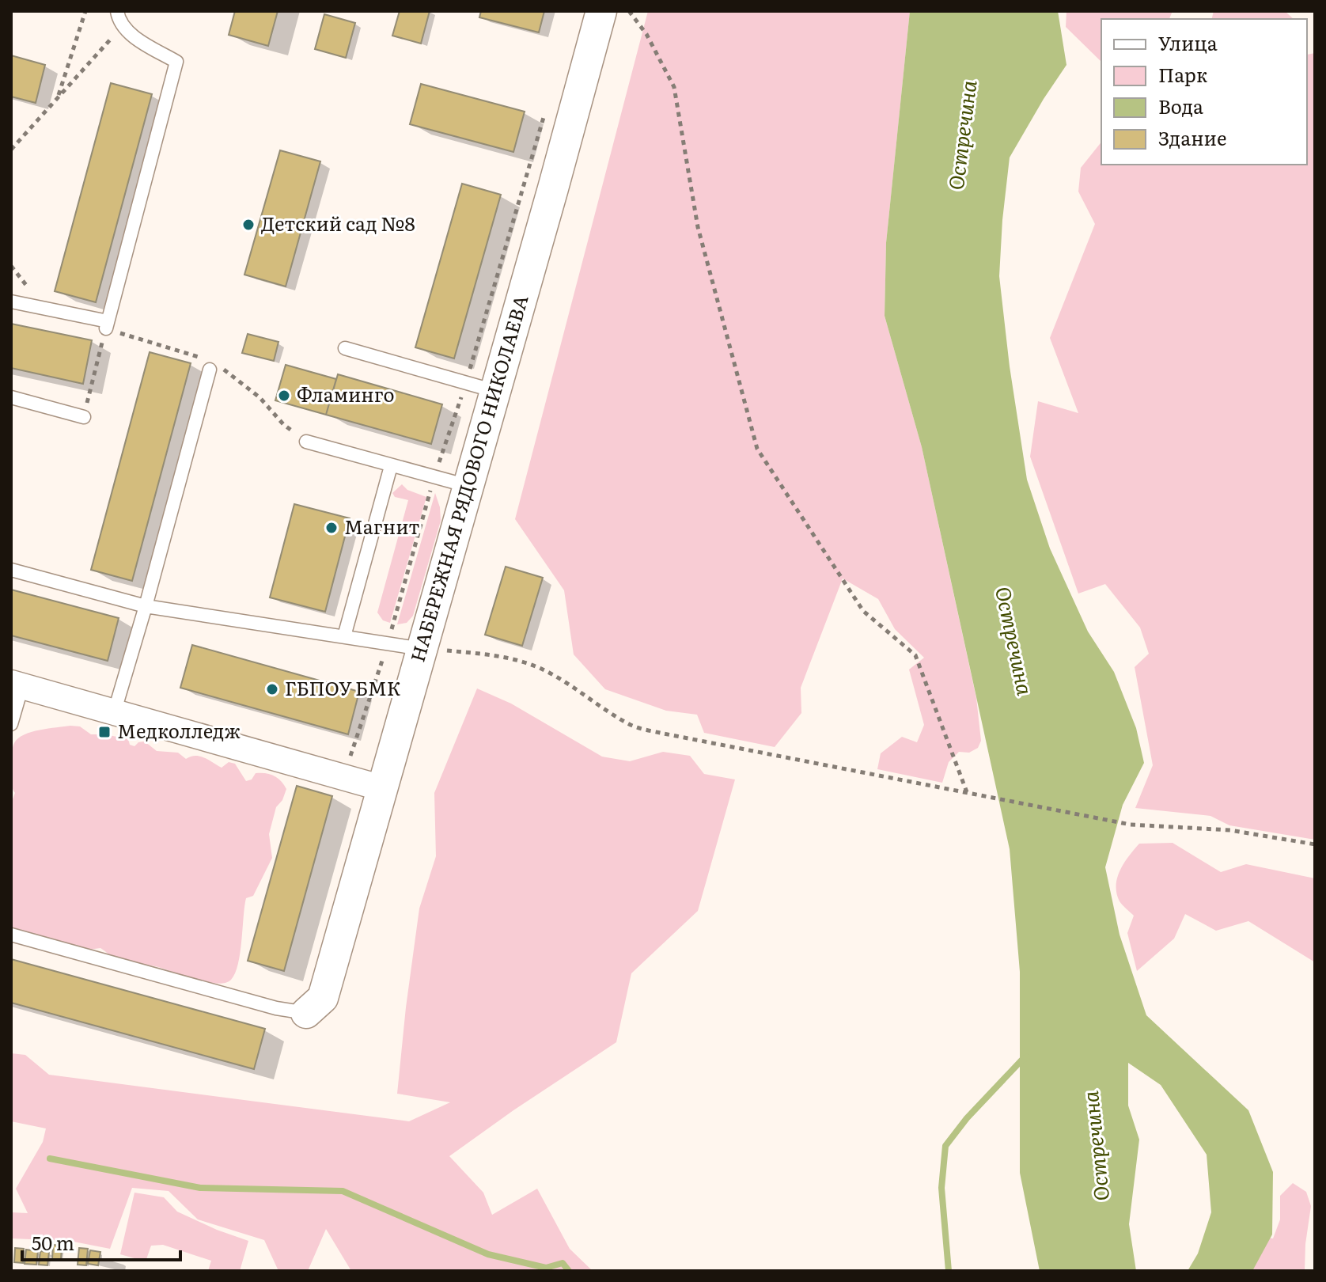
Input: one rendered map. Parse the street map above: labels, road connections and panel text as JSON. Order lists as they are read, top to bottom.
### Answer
{
  "streets": {
    "street": ["НАБЕРЕЖНАЯ РЯДОВОГО НИКОЛАЕВА"]
  },
  "water": ["Остречина"],
  "places": {
    "other": [
      "Детский сад №8",
      "Фламинго",
      "Магнит",
      "ГБПОУ БМК"
    ],
    "transit": ["Медколледж"]
  },
  "legend": [
    "Улица",
    "Парк",
    "Вода",
    "Здание"
  ],
  "scale_bar": "50 m"
}
